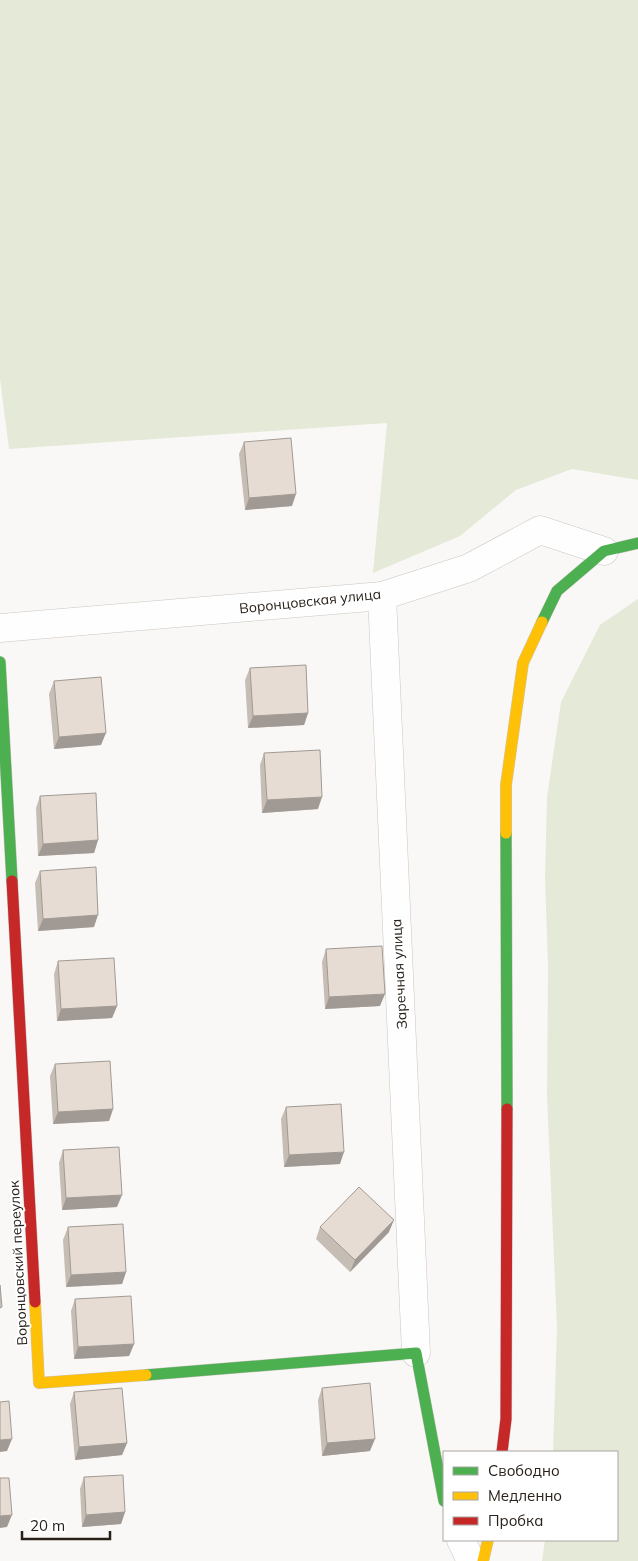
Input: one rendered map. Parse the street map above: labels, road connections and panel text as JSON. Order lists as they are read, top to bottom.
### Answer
{
  "streets": {
    "street": ["Воронцовская улица", "Заречная улица", "Воронцовский переулок"]
  },
  "crossings": [
    ["Воронцовская улица", "Заречная улица"],
    ["Заречная улица", "Воронцовский переулок"]
  ],
  "legend": ["Свободно", "Медленно", "Пробка"],
  "scale_bar": "20 m"
}
